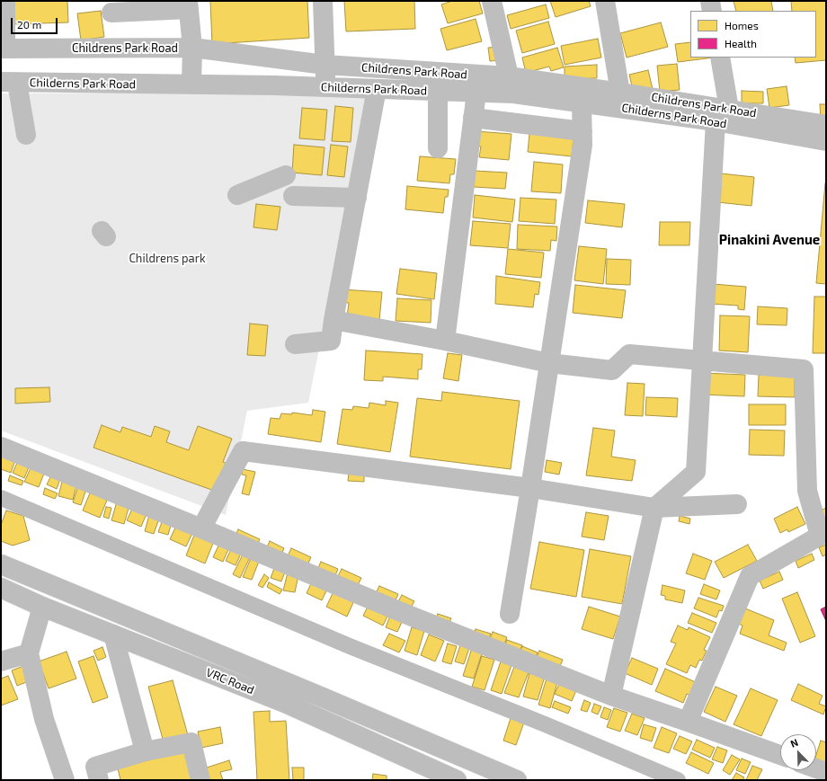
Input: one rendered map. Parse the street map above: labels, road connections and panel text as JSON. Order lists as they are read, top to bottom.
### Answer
{
  "streets": {
    "main road": ["VRC Road"],
    "street": ["Childrens Park Road", "Childerns Park Road"]
  },
  "crossings": [
    ["Childrens Park Road", "Childerns Park Road"]
  ],
  "districts": ["Pinakini Avenue"],
  "parks": ["Childrens park"],
  "legend": ["Homes", "Health"],
  "scale_bar": "20 m",
  "north": "top left"
}
